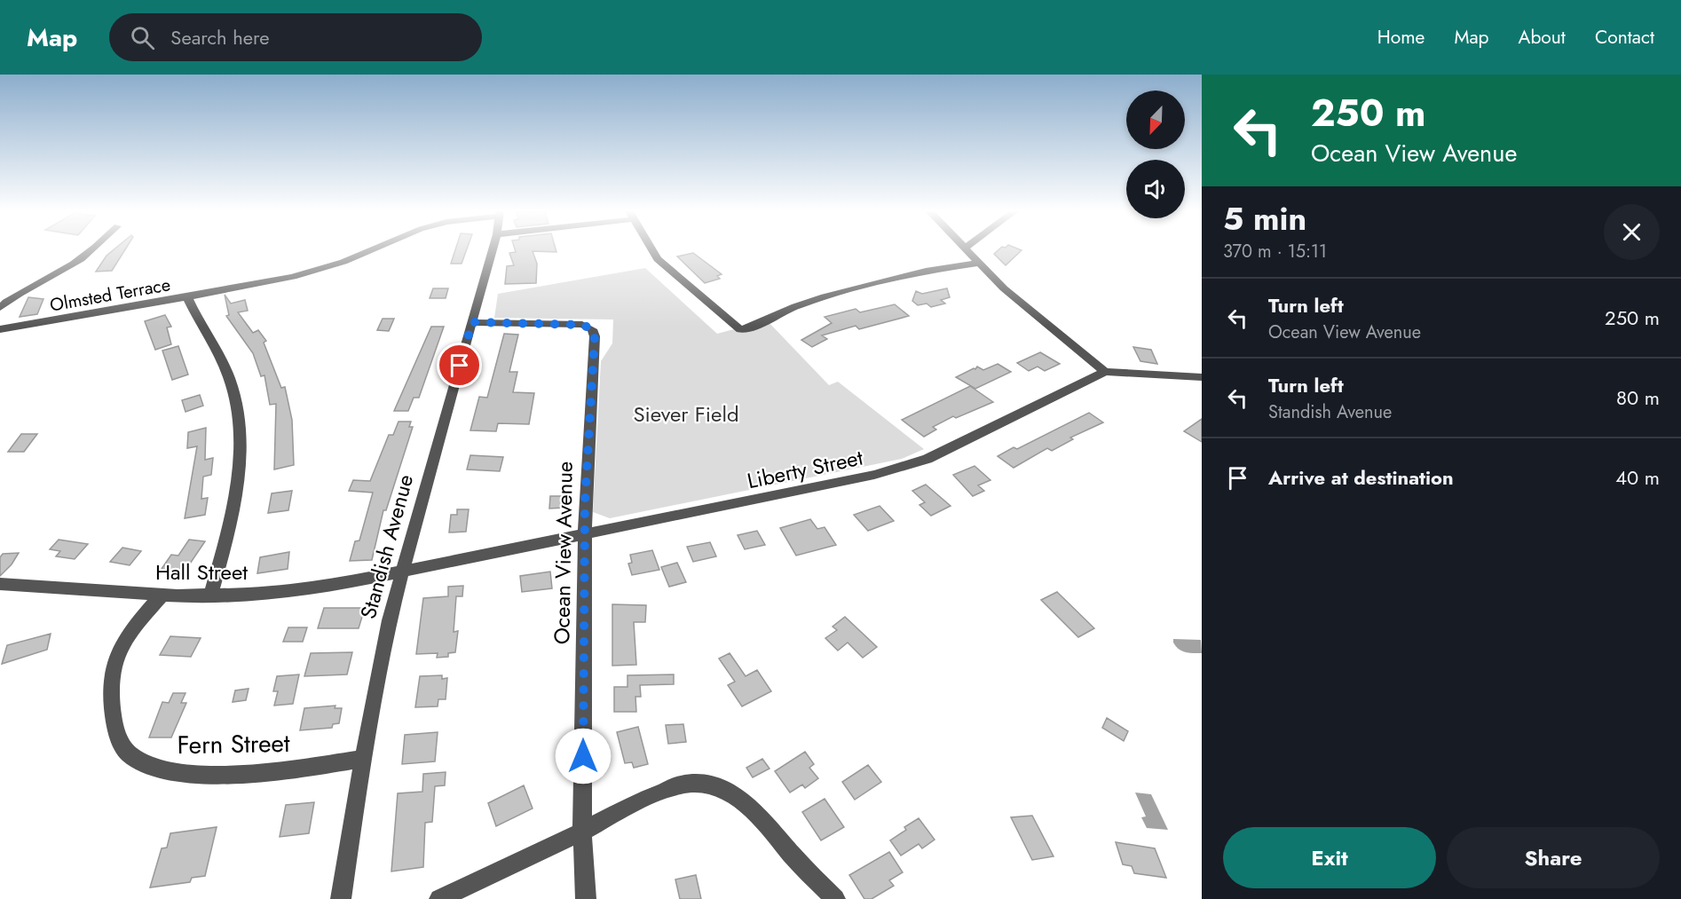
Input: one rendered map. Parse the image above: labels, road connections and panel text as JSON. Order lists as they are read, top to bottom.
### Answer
{
  "streets": {
    "street": [
      "Olmsted Terrace",
      "Liberty Street",
      "Standish Avenue",
      "Ocean View Avenue",
      "Hall Street",
      "Fern Street"
    ]
  },
  "crossings": [
    ["Liberty Street", "Standish Avenue"],
    ["Liberty Street", "Ocean View Avenue"],
    ["Liberty Street", "Hall Street"],
    ["Standish Avenue", "Ocean View Avenue"],
    ["Standish Avenue", "Hall Street"],
    ["Standish Avenue", "Fern Street"],
    ["Hall Street", "Fern Street"]
  ],
  "parks": ["Siever Field"],
  "north": "bottom left",
  "page": {
    "header": "Map",
    "search": "Search here",
    "nav": [
      "Home",
      "Map",
      "About",
      "Contact"
    ],
    "turn": ["250 m", "Ocean View Avenue"],
    "heading": ["5 min", "370 m · 15:11"],
    "list": [
      {
        "name": "Turn left",
        "note": "Ocean View Avenue",
        "value": "250 m"
      },
      {
        "name": "Turn left",
        "note": "Standish Avenue",
        "value": "80 m"
      },
      {
        "name": "Arrive at destination",
        "value": "40 m"
      }
    ],
    "buttons": ["Exit", "Share"]
  }
}
